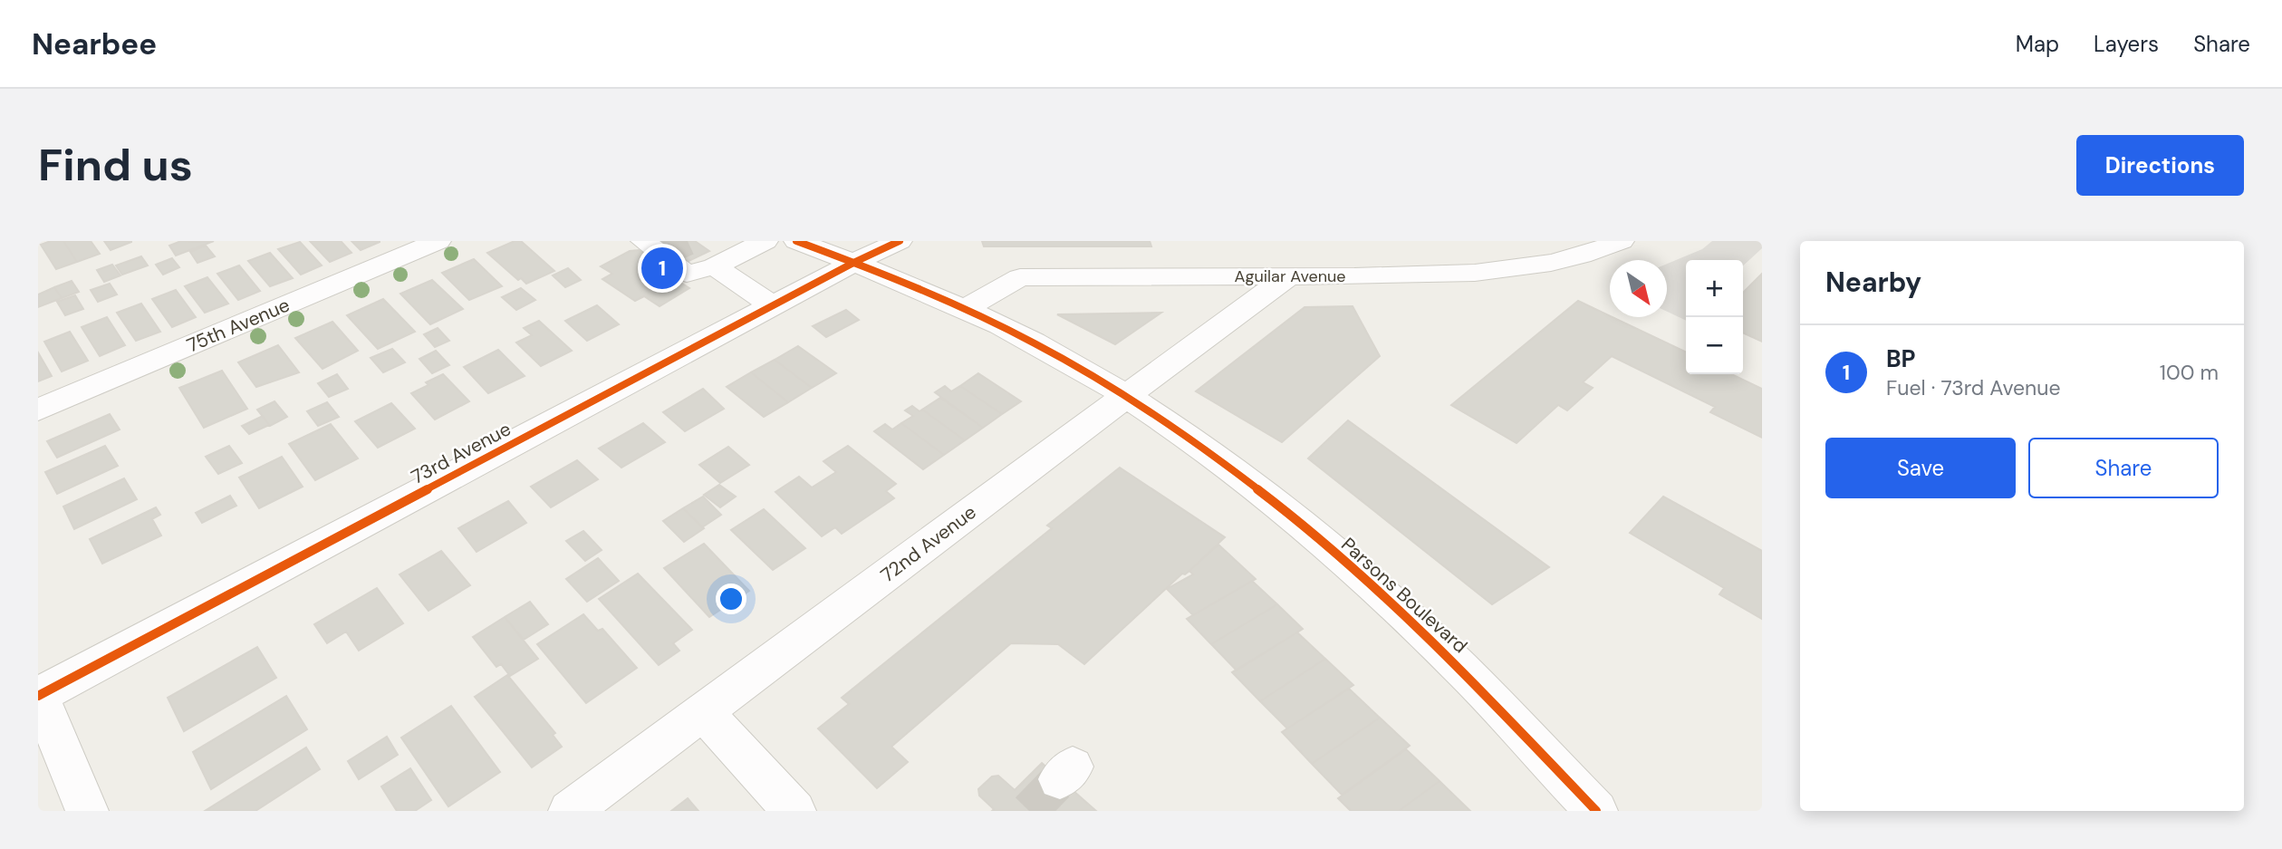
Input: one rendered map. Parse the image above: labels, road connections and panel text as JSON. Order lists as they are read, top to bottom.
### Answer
{
  "streets": {
    "street": [
      "Aguilar Avenue",
      "75th Avenue",
      "73rd Avenue",
      "72nd Avenue",
      "Parsons Boulevard"
    ]
  },
  "crossings": [
    ["Aguilar Avenue", "72nd Avenue"],
    ["Aguilar Avenue", "Parsons Boulevard"],
    ["73rd Avenue", "Parsons Boulevard"],
    ["72nd Avenue", "Parsons Boulevard"]
  ],
  "north": "bottom right",
  "page": {
    "header": "Nearbee",
    "nav": ["Map", "Layers", "Share"],
    "buttons": [
      "Directions",
      ["Save", "Share"]
    ],
    "title": "Find us",
    "heading": "Nearby",
    "pins": "1",
    "map_buttons": ["+", "−"],
    "list": [
      {
        "mark": "1",
        "name": "BP",
        "note": "Fuel · 73rd Avenue",
        "value": "100 m"
      }
    ]
  }
}
